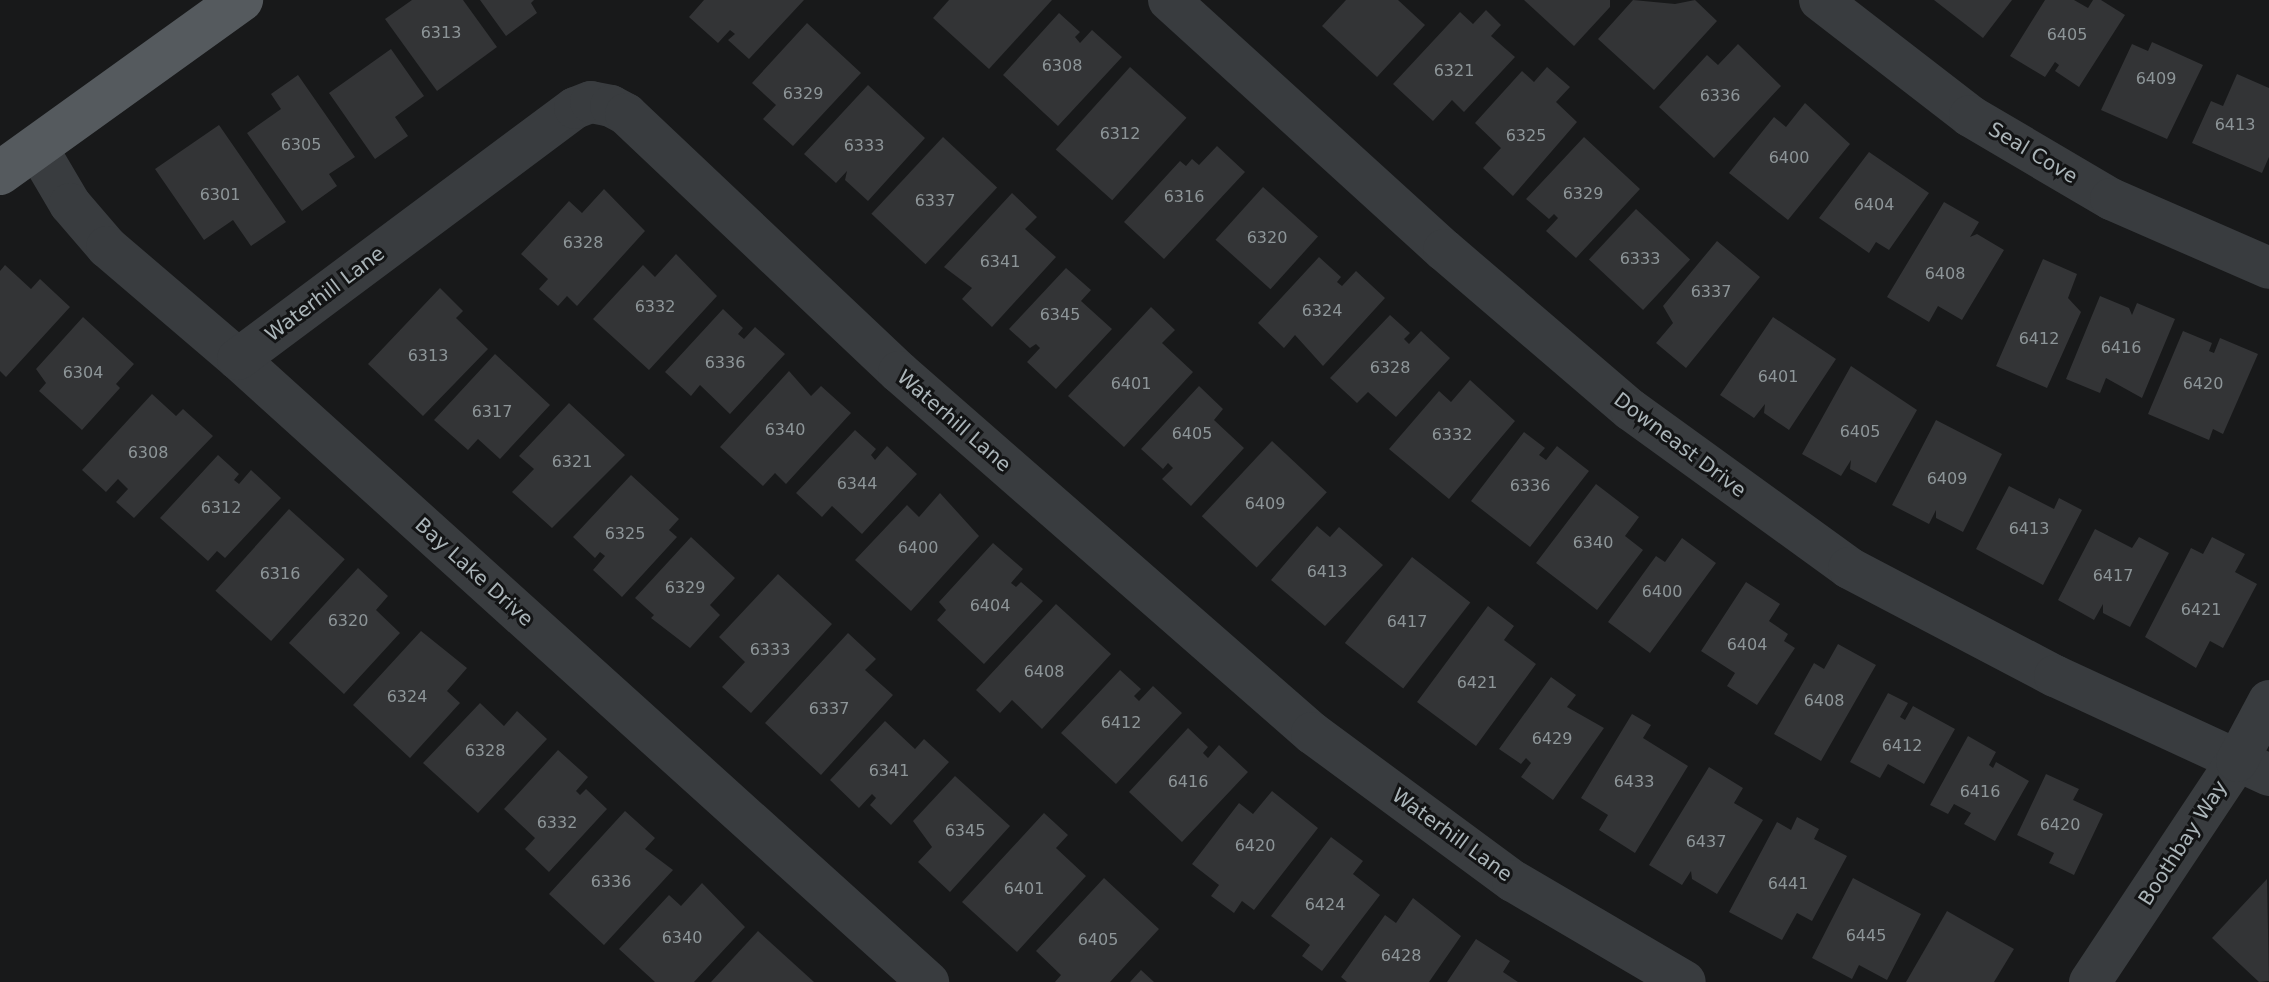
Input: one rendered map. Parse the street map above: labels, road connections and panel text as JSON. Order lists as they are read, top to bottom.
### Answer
{
  "streets": {
    "street": [
      "Seal Cove",
      "Waterhill Lane",
      "Downeast Drive",
      "Bay Lake Drive",
      "Boothbay Way"
    ]
  },
  "crossings": [
    ["Waterhill Lane", "Bay Lake Drive"],
    ["Downeast Drive", "Boothbay Way"]
  ],
  "house_numbers": [
    "6313",
    "6405",
    "6308",
    "6321",
    "6409",
    "6329",
    "6336",
    "6413",
    "6312",
    "6325",
    "6305",
    "6333",
    "6400",
    "6329",
    "6301",
    "6316",
    "6337",
    "6404",
    "6320",
    "6328",
    "6333",
    "6341",
    "6408",
    "6337",
    "6332",
    "6324",
    "6345",
    "6412",
    "6416",
    "6313",
    "6336",
    "6328",
    "6304",
    "6401",
    "6401",
    "6420",
    "6317",
    "6340",
    "6405",
    "6405",
    "6332",
    "6308",
    "6321",
    "6409",
    "6344",
    "6336",
    "6409",
    "6312",
    "6413",
    "6325",
    "6340",
    "6400",
    "6413",
    "6316",
    "6417",
    "6329",
    "6400",
    "6404",
    "6421",
    "6320",
    "6417",
    "6404",
    "6333",
    "6408",
    "6421",
    "6324",
    "6408",
    "6337",
    "6412",
    "6429",
    "6412",
    "6328",
    "6341",
    "6416",
    "6433",
    "6416",
    "6332",
    "6420",
    "6345",
    "6437",
    "6420",
    "6336",
    "6441",
    "6401",
    "6424",
    "6445",
    "6340",
    "6405",
    "6428"
  ]
}
